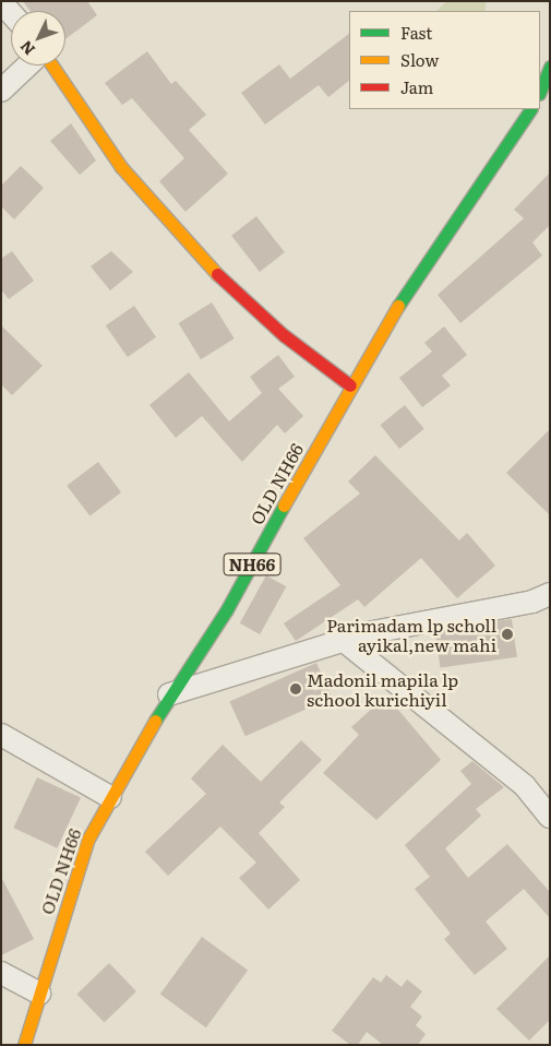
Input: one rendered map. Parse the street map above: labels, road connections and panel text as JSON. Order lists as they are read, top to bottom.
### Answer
{
  "streets": {
    "main road": ["OLD NH66", "NH66"]
  },
  "places": ["Parimadam lp scholl ayikal,new mahi", "Madonil mapila lp school kurichiyil"],
  "legend": ["Fast", "Slow", "Jam"],
  "north": "bottom left"
}
